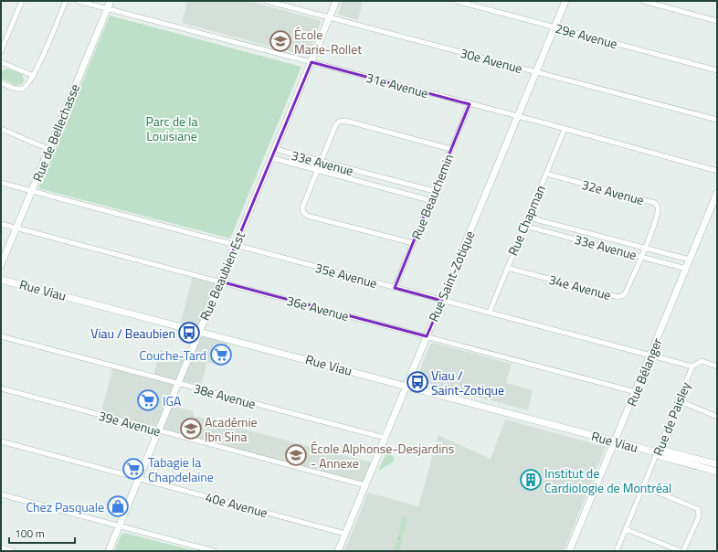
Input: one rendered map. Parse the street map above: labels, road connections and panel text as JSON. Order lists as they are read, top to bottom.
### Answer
{
  "streets": {
    "street": [
      "29e Avenue",
      "30e Avenue",
      "31e Avenue",
      "Rue de Bellechasse",
      "33e Avenue",
      "32e Avenue",
      "Rue Beauchemin",
      "Rue Chapman",
      "35e Avenue",
      "Rue Beaubien Est",
      "Rue Saint-Zotique",
      "34e Avenue",
      "Rue Viau",
      "36e Avenue",
      "Rue Bélanger",
      "38e Avenue",
      "Rue de Paisley",
      "39e Avenue",
      "40e Avenue"
    ]
  },
  "crossings": [
    ["29e Avenue", "Rue Saint-Zotique"],
    ["30e Avenue", "Rue Beaubien Est"],
    ["30e Avenue", "Rue Saint-Zotique"],
    ["31e Avenue", "Rue de Bellechasse"],
    ["31e Avenue", "Rue Beauchemin"],
    ["31e Avenue", "Rue Chapman"],
    ["31e Avenue", "Rue Beaubien Est"],
    ["31e Avenue", "Rue Saint-Zotique"],
    ["Rue de Bellechasse", "35e Avenue"],
    ["Rue de Bellechasse", "36e Avenue"],
    ["33e Avenue", "32e Avenue"],
    ["33e Avenue", "Rue Beauchemin"],
    ["33e Avenue", "Rue Chapman"],
    ["33e Avenue", "Rue Beaubien Est"],
    ["33e Avenue", "34e Avenue"],
    ["33e Avenue", "Rue Bélanger"],
    ["32e Avenue", "Rue Chapman"],
    ["32e Avenue", "34e Avenue"],
    ["Rue Beauchemin", "35e Avenue"],
    ["Rue Chapman", "35e Avenue"],
    ["Rue Chapman", "34e Avenue"],
    ["35e Avenue", "Rue Beaubien Est"],
    ["35e Avenue", "Rue Saint-Zotique"],
    ["35e Avenue", "Rue Bélanger"],
    ["35e Avenue", "Rue de Paisley"],
    ["Rue Beaubien Est", "Rue Viau"],
    ["Rue Beaubien Est", "36e Avenue"],
    ["Rue Beaubien Est", "38e Avenue"],
    ["Rue Beaubien Est", "39e Avenue"],
    ["Rue Beaubien Est", "40e Avenue"],
    ["Rue Saint-Zotique", "Rue Viau"],
    ["Rue Saint-Zotique", "36e Avenue"],
    ["Rue Saint-Zotique", "38e Avenue"],
    ["Rue Saint-Zotique", "39e Avenue"],
    ["Rue Saint-Zotique", "40e Avenue"],
    ["Rue Viau", "Rue Bélanger"],
    ["Rue Viau", "Rue de Paisley"],
    ["36e Avenue", "Rue Bélanger"]
  ],
  "parks": ["Parc de la Louisiane"],
  "places": {
    "school or university": ["École Marie-Rollet", "Académie Ibn Sina", "École Alphonse-Desjardins - Annexe"],
    "bus stop": ["Viau / Beaubien", "Viau / Saint-Zotique"],
    "supermarket": ["Couche-Tard", "IGA", "Tabagie la Chapdelaine"],
    "building": ["Institut de Cardiologie de Montréal"],
    "shop": ["Chez Pasquale"]
  },
  "scale_bar": "100 m"
}
